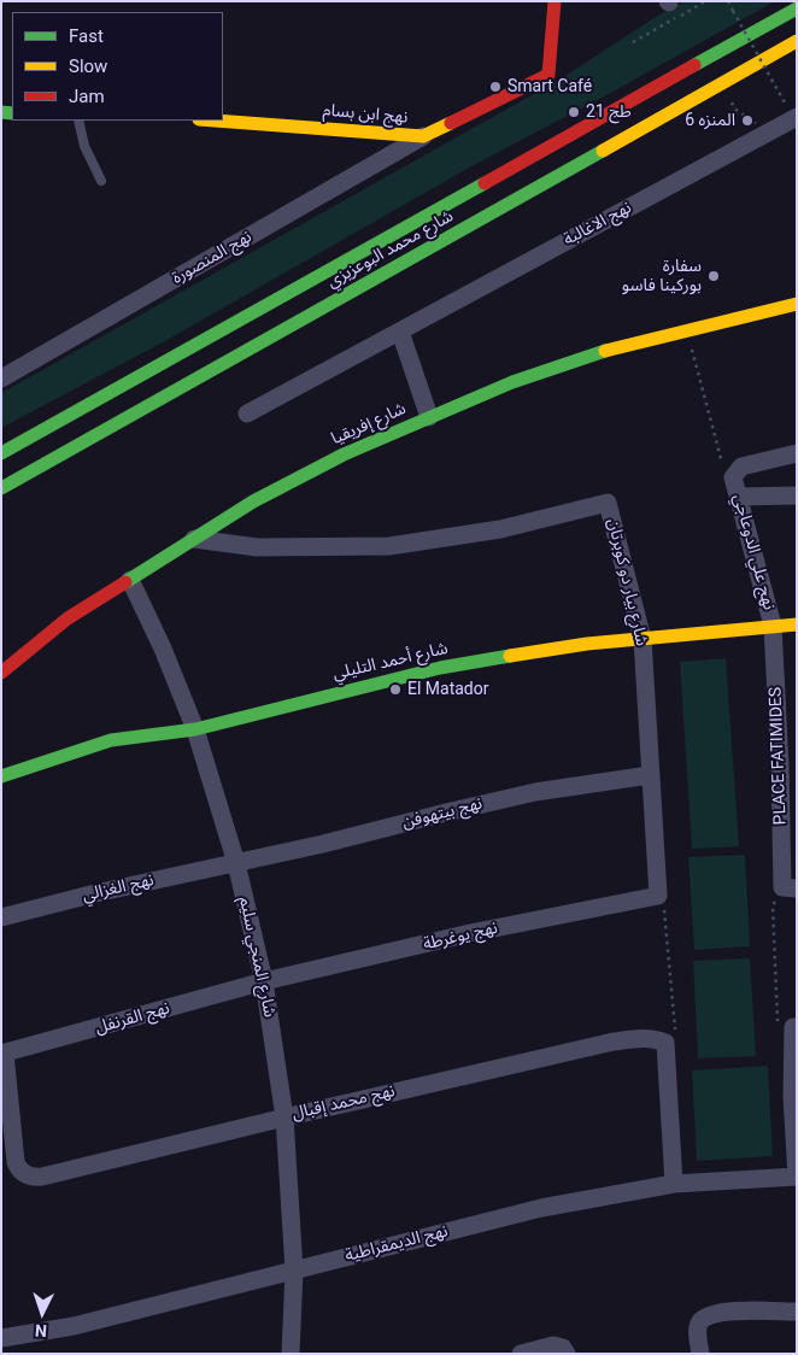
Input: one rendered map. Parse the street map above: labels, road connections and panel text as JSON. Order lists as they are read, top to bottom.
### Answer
{
  "streets": {
    "main road": [
      "نهج ابن بسام",
      "شارع محمد البوعزيزي",
      "شارع إفريقيا",
      "شارع أحمد التليلي"
    ],
    "street": [
      "نهج الاغالبة",
      "نهج المنصورة",
      "نهج علي الدوعاجي",
      "شارع بيار دو كوبرتان",
      "PLACE FATIMIDES",
      "نهج بيتهوفن",
      "نهج الغزالي",
      "نهج يوغرطة",
      "شارع المنجي سليم",
      "نهج القرنفل",
      "نهج محمد إقبال",
      "نهج الديمقراطية"
    ]
  },
  "crossings": [
    ["نهج ابن بسام", "نهج المنصورة"],
    ["شارع إفريقيا", "شارع بيار دو كوبرتان"],
    ["شارع إفريقيا", "شارع المنجي سليم"],
    ["نهج علي الدوعاجي", "شارع أحمد التليلي"],
    ["نهج علي الدوعاجي", "PLACE FATIMIDES"],
    ["شارع بيار دو كوبرتان", "شارع أحمد التليلي"],
    ["شارع بيار دو كوبرتان", "نهج بيتهوفن"],
    ["شارع بيار دو كوبرتان", "نهج يوغرطة"],
    ["شارع أحمد التليلي", "PLACE FATIMIDES"],
    ["شارع أحمد التليلي", "شارع المنجي سليم"],
    ["نهج بيتهوفن", "نهج الغزالي"],
    ["نهج بيتهوفن", "شارع المنجي سليم"],
    ["نهج الغزالي", "شارع المنجي سليم"],
    ["نهج يوغرطة", "شارع المنجي سليم"],
    ["نهج يوغرطة", "نهج القرنفل"],
    ["شارع المنجي سليم", "نهج القرنفل"],
    ["شارع المنجي سليم", "نهج محمد إقبال"],
    ["شارع المنجي سليم", "نهج الديمقراطية"],
    ["نهج القرنفل", "نهج محمد إقبال"]
  ],
  "places": [
    "Smart Café",
    "طج 21",
    "المنزه 6",
    "سفارة بوركينا فاسو",
    "El Matador"
  ],
  "legend": ["Fast", "Slow", "Jam"],
  "north": "bottom"
}
